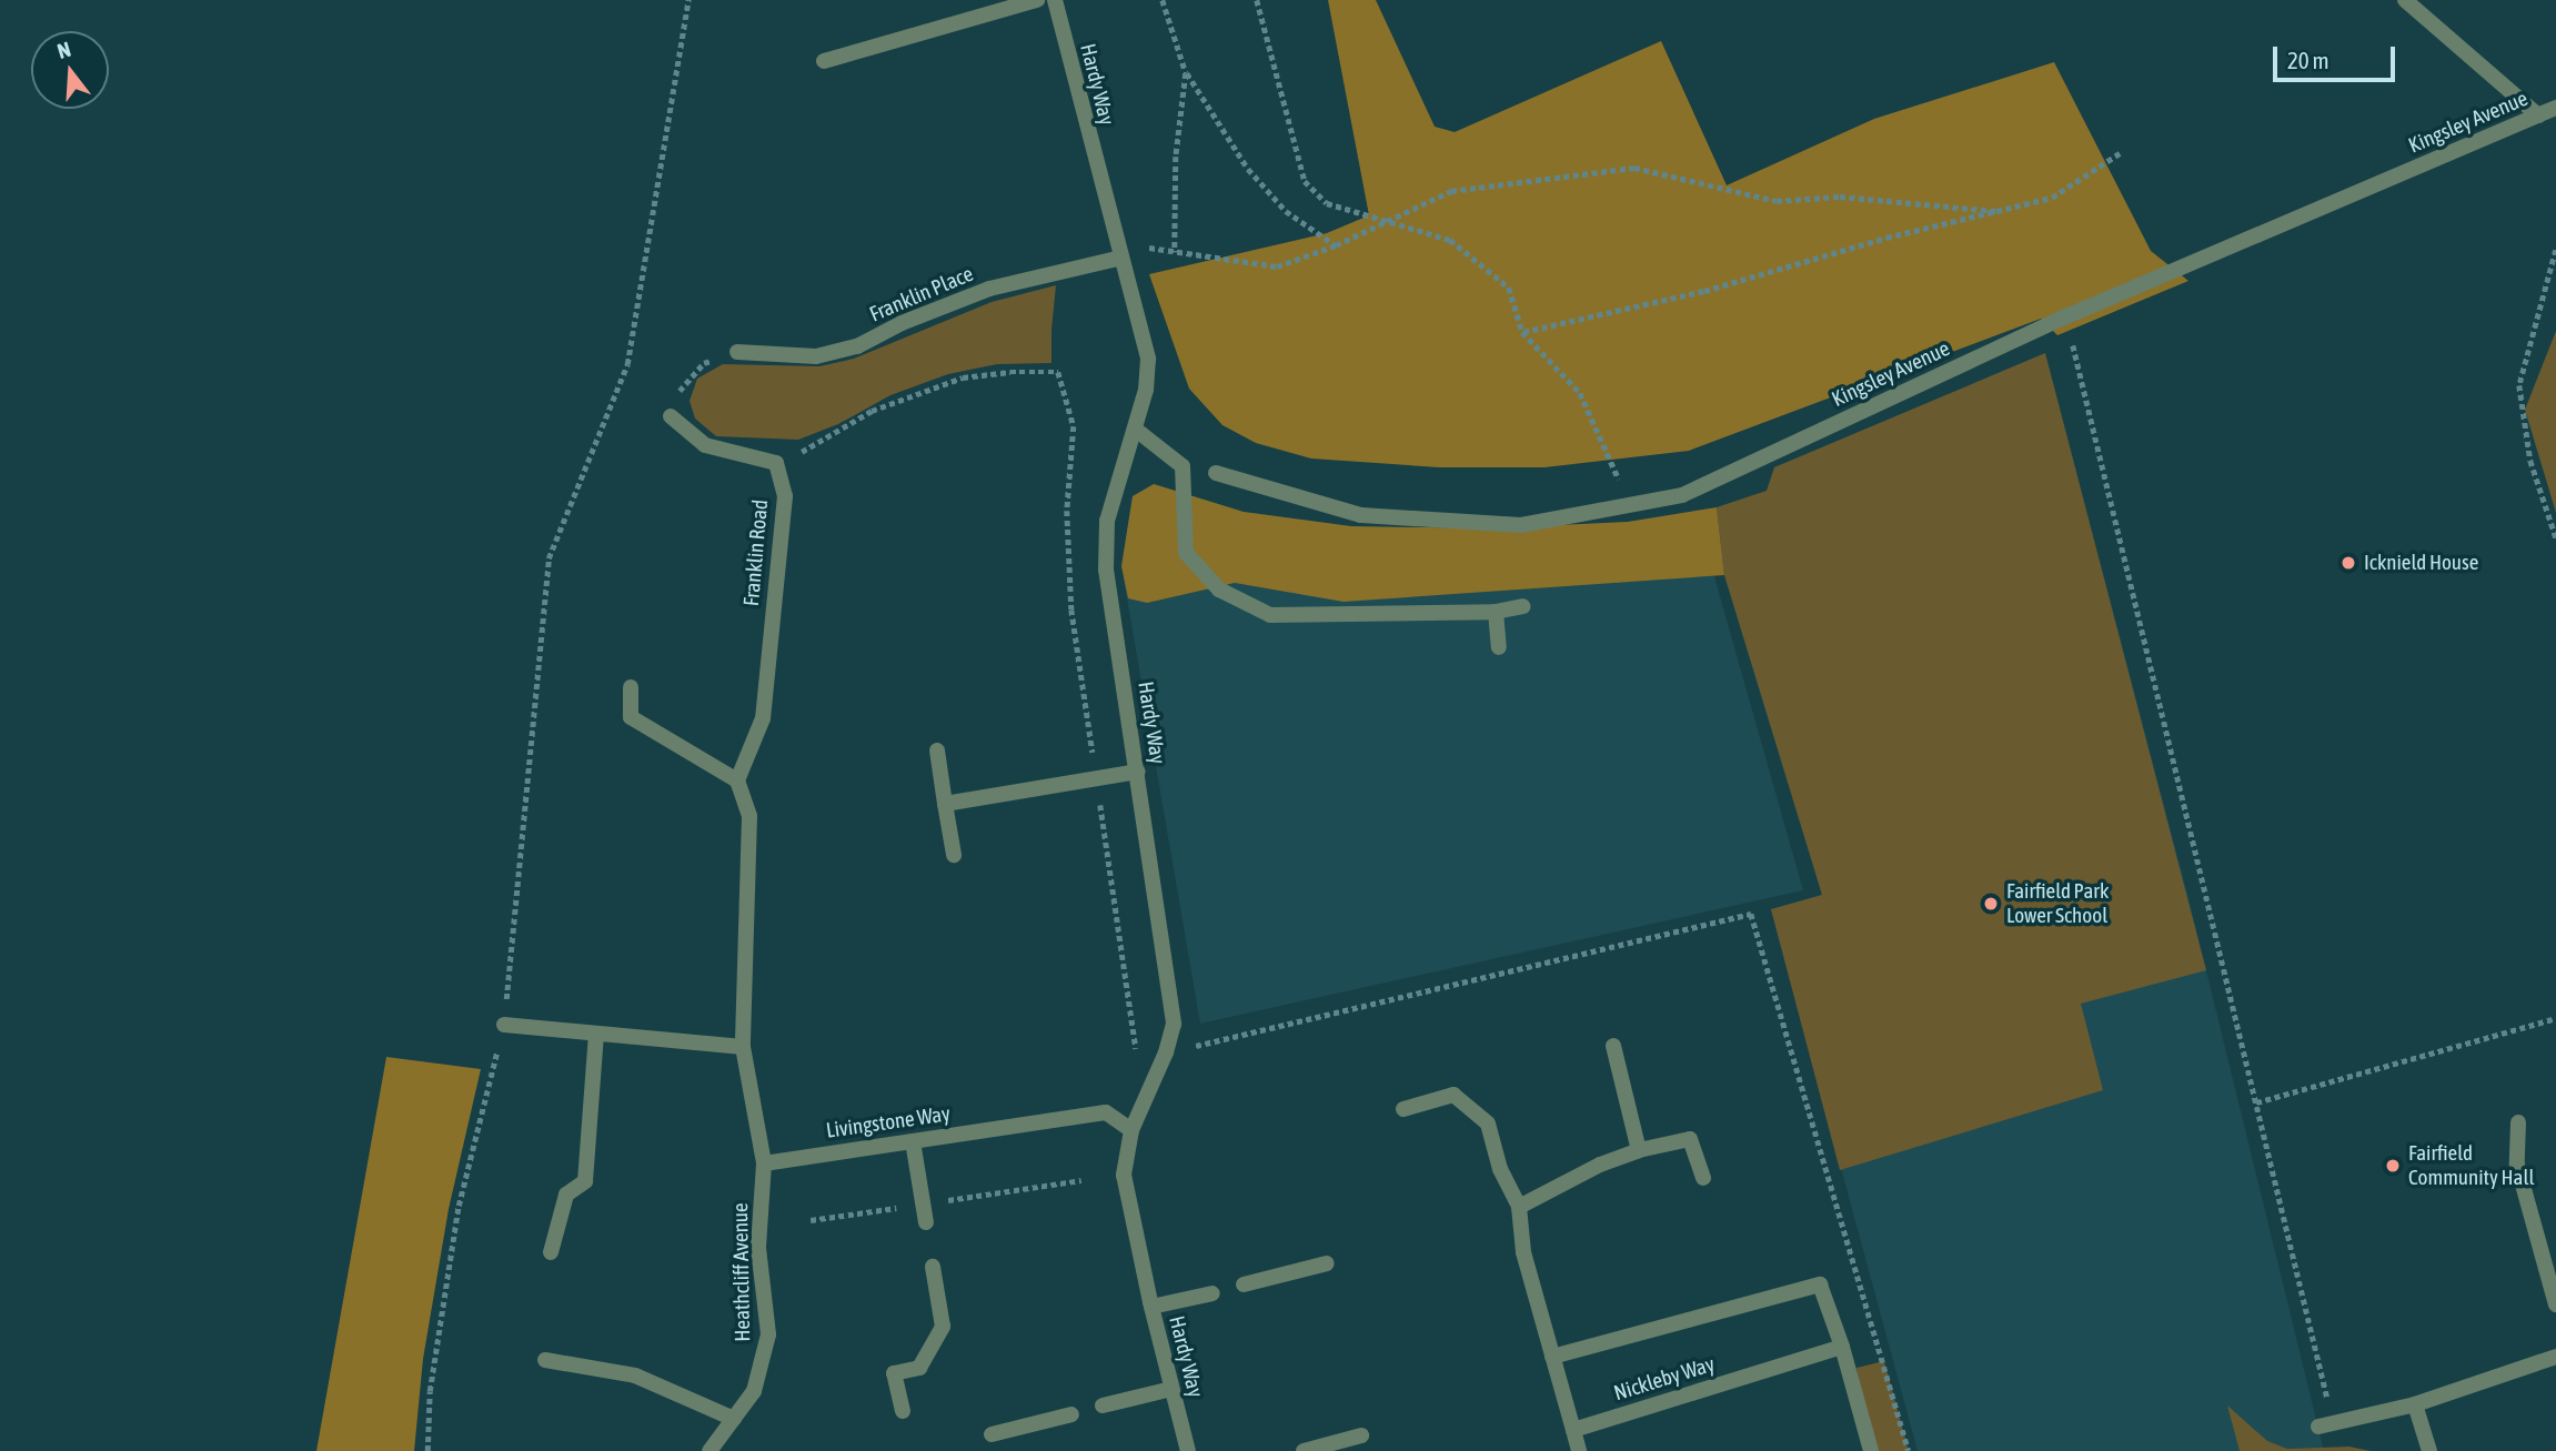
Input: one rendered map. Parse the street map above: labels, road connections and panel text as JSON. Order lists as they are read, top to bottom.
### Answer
{
  "streets": {
    "street": [
      "Hardy Way",
      "Kingsley Avenue",
      "Franklin Place",
      "Franklin Road",
      "Livingstone Way",
      "Heathcliff Avenue",
      "Nickleby Way"
    ]
  },
  "crossings": [
    ["Hardy Way", "Franklin Place"],
    ["Hardy Way", "Livingstone Way"],
    ["Livingstone Way", "Heathcliff Avenue"]
  ],
  "places": ["Icknield House", "Fairfield Park Lower School", "Fairfield Community Hall"],
  "scale_bar": "20 m",
  "north": "top"
}
